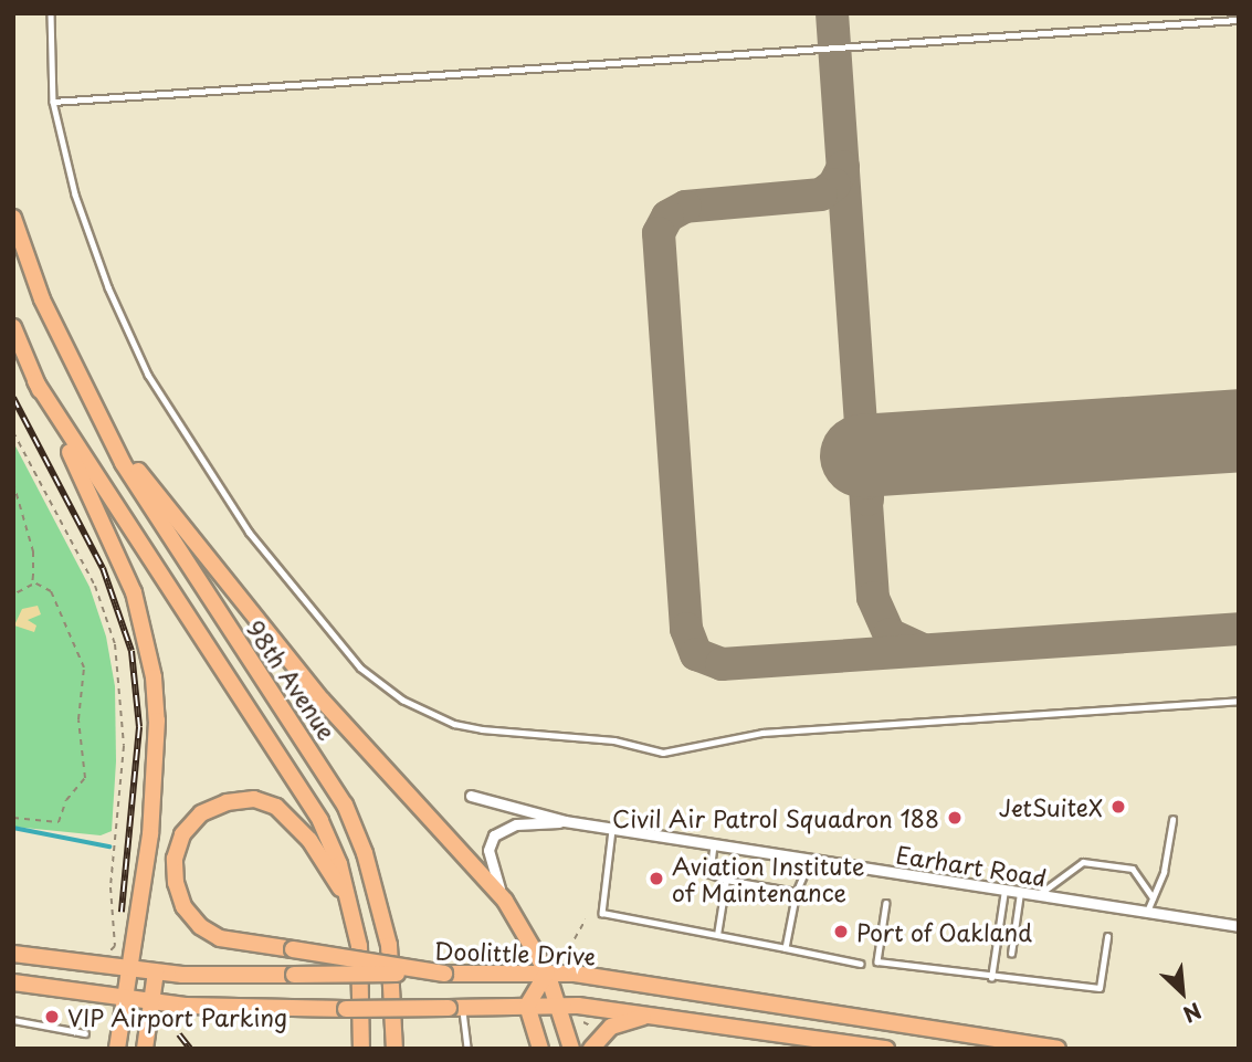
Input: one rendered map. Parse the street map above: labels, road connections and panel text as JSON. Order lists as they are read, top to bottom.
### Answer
{
  "streets": {
    "main road": ["98th Avenue", "Doolittle Drive"],
    "street": ["Earhart Road"]
  },
  "places": [
    "JetSuiteX",
    "Civil Air Patrol Squadron 188",
    "Aviation Institute of Maintenance",
    "Port of Oakland",
    "VIP Airport Parking"
  ],
  "north": "bottom right"
}
